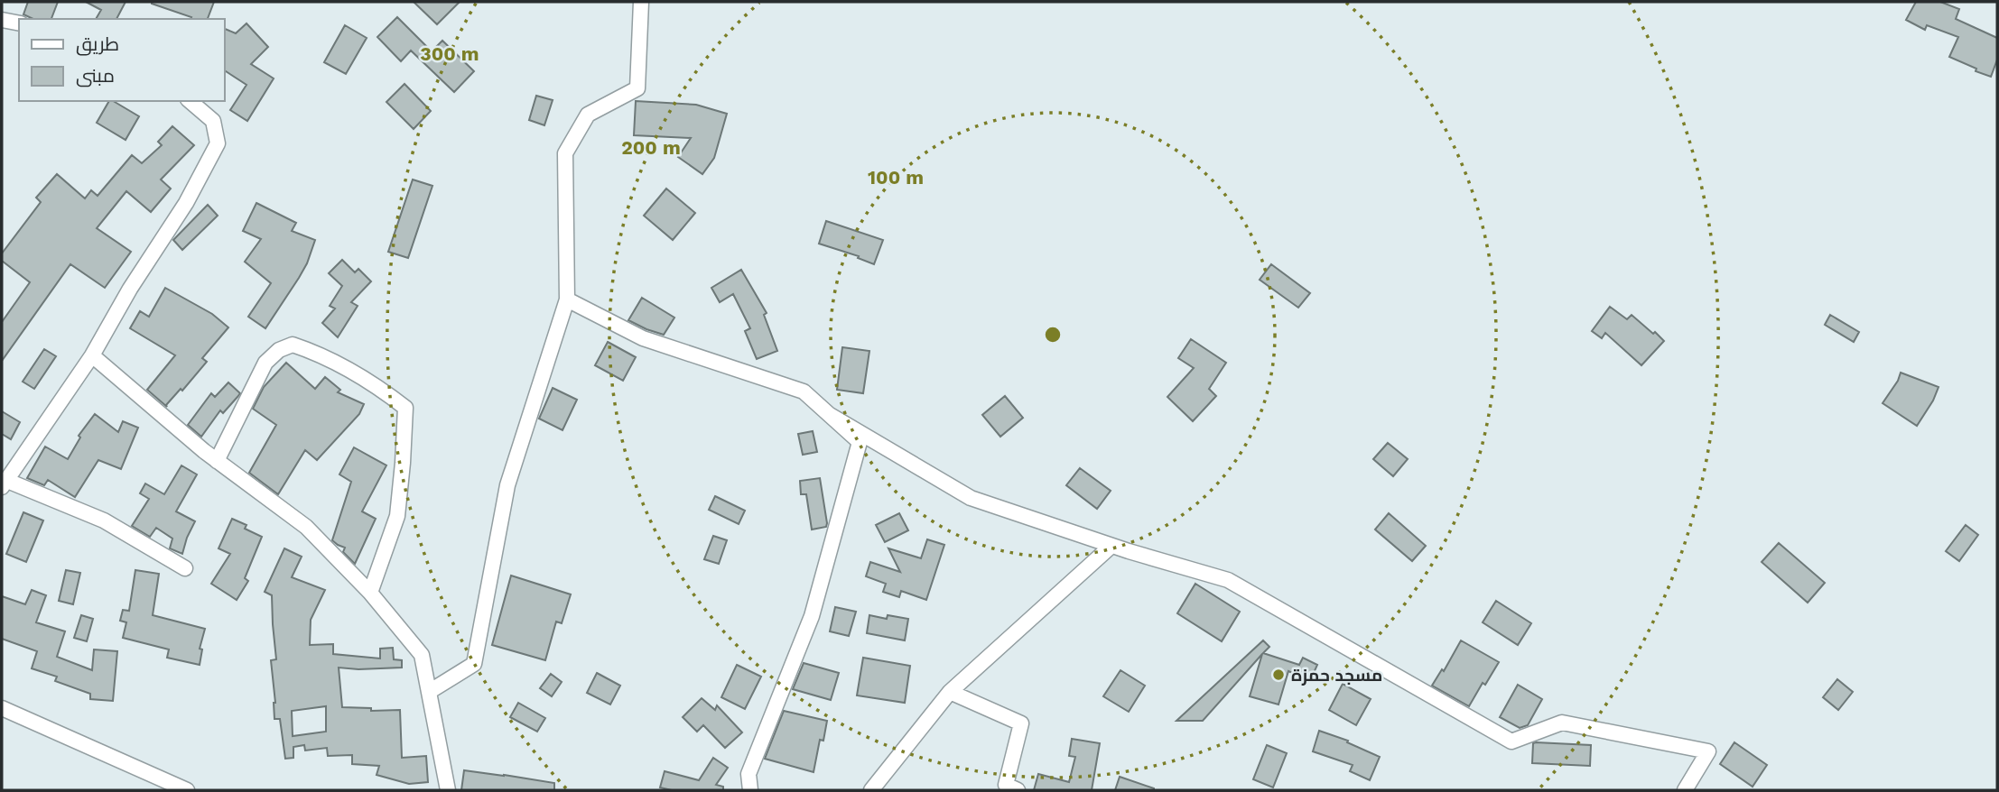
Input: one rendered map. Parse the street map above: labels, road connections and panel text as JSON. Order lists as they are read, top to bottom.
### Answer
{
  "places": ["مسجد حمزة"],
  "legend": ["طريق", "مبنى"],
  "rings": ["300 m", "200 m", "100 m"]
}
